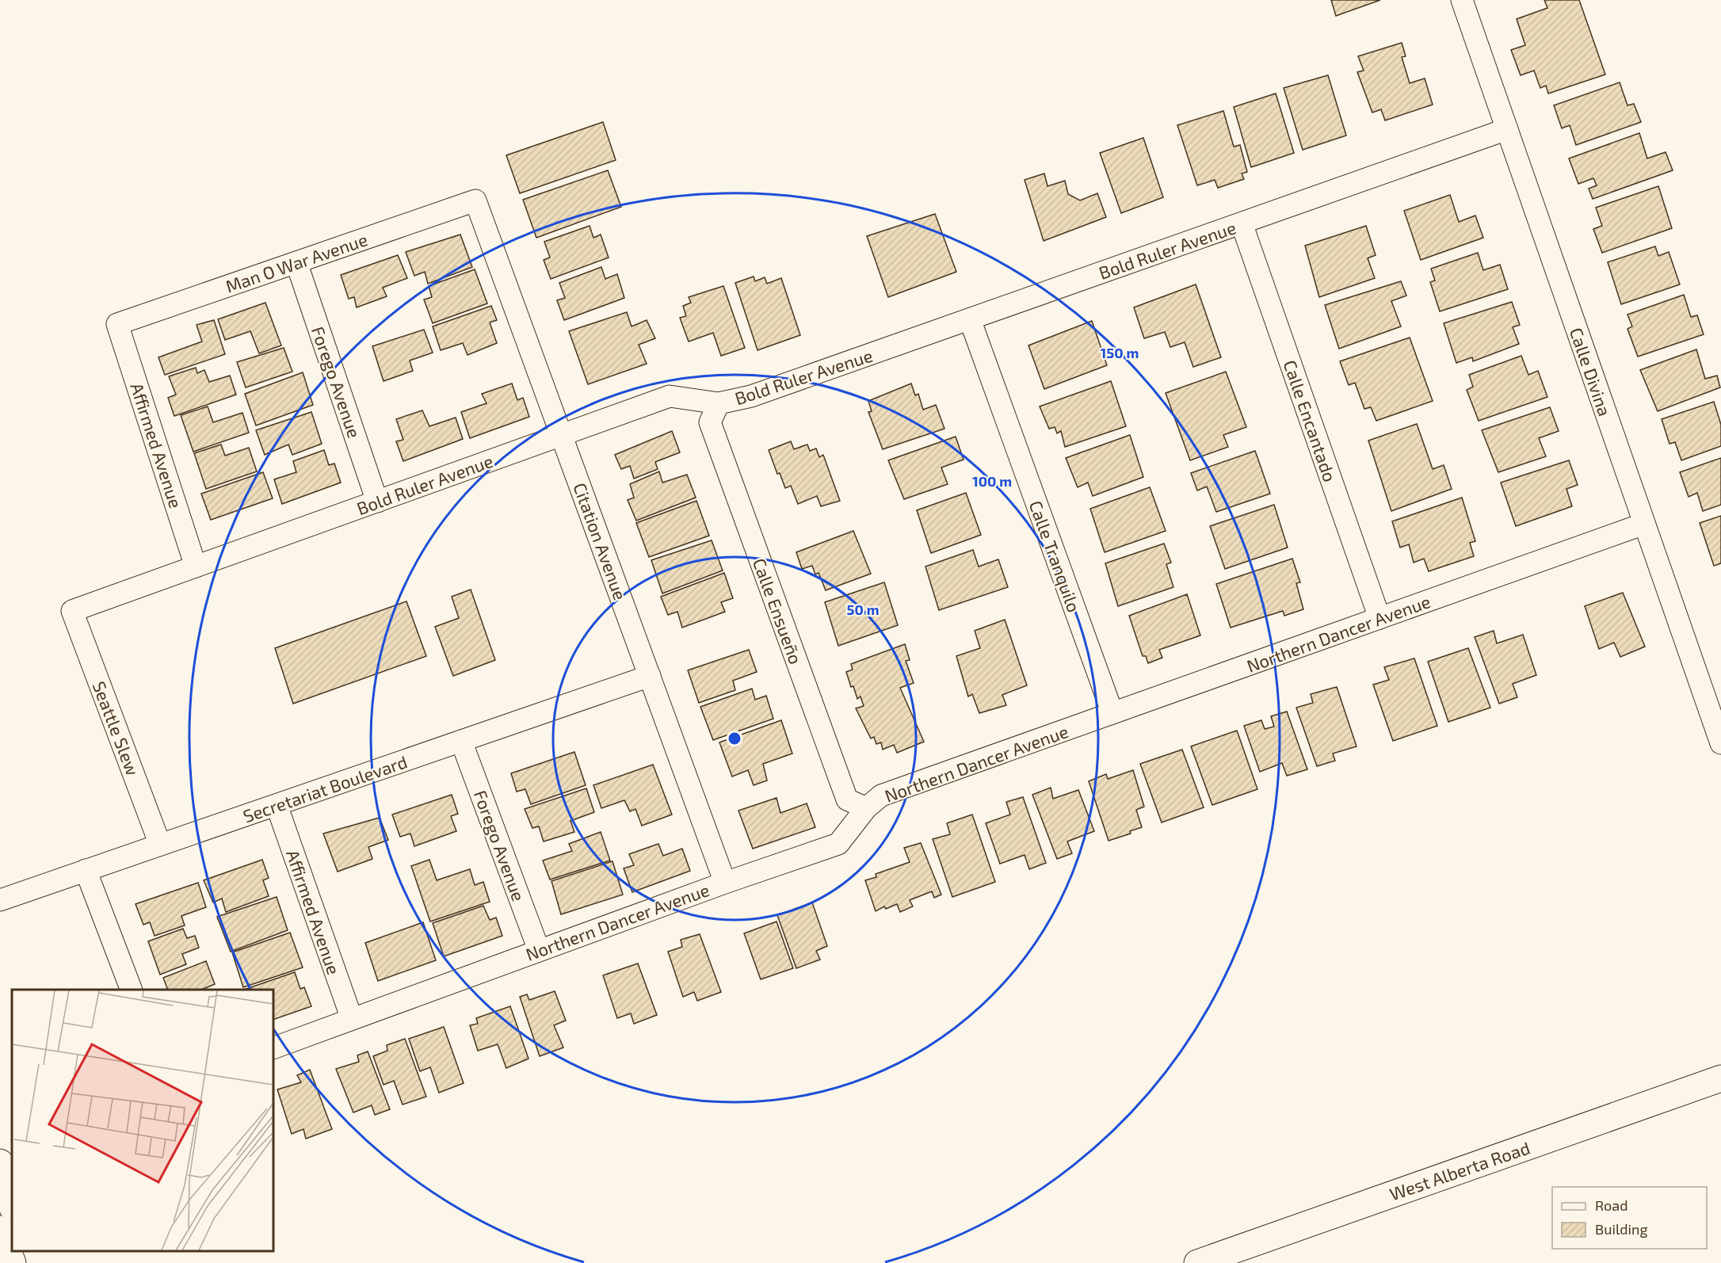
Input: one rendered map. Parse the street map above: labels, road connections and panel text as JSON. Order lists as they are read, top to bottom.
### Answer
{
  "streets": {
    "street": [
      "Bold Ruler Avenue",
      "Man O War Avenue",
      "Calle Divina",
      "Forego Avenue",
      "Calle Encantado",
      "Affirmed Avenue",
      "Citation Avenue",
      "Calle Tranquilo",
      "Calle Ensueño",
      "Northern Dancer Avenue",
      "Seattle Slew",
      "Secretariat Boulevard",
      "West Alberta Road"
    ]
  },
  "crossings": [
    ["Bold Ruler Avenue", "Calle Divina"],
    ["Bold Ruler Avenue", "Forego Avenue"],
    ["Bold Ruler Avenue", "Calle Encantado"],
    ["Bold Ruler Avenue", "Affirmed Avenue"],
    ["Bold Ruler Avenue", "Citation Avenue"],
    ["Bold Ruler Avenue", "Calle Tranquilo"],
    ["Bold Ruler Avenue", "Calle Ensueño"],
    ["Bold Ruler Avenue", "Seattle Slew"],
    ["Man O War Avenue", "Forego Avenue"],
    ["Man O War Avenue", "Affirmed Avenue"],
    ["Man O War Avenue", "Citation Avenue"],
    ["Calle Divina", "Northern Dancer Avenue"],
    ["Forego Avenue", "Northern Dancer Avenue"],
    ["Forego Avenue", "Secretariat Boulevard"],
    ["Calle Encantado", "Northern Dancer Avenue"],
    ["Affirmed Avenue", "Northern Dancer Avenue"],
    ["Affirmed Avenue", "Secretariat Boulevard"],
    ["Citation Avenue", "Northern Dancer Avenue"],
    ["Citation Avenue", "Secretariat Boulevard"],
    ["Calle Tranquilo", "Northern Dancer Avenue"],
    ["Calle Ensueño", "Northern Dancer Avenue"],
    ["Seattle Slew", "Secretariat Boulevard"]
  ],
  "legend": ["Road", "Building"],
  "rings": ["150 m", "100 m", "50 m"]
}
